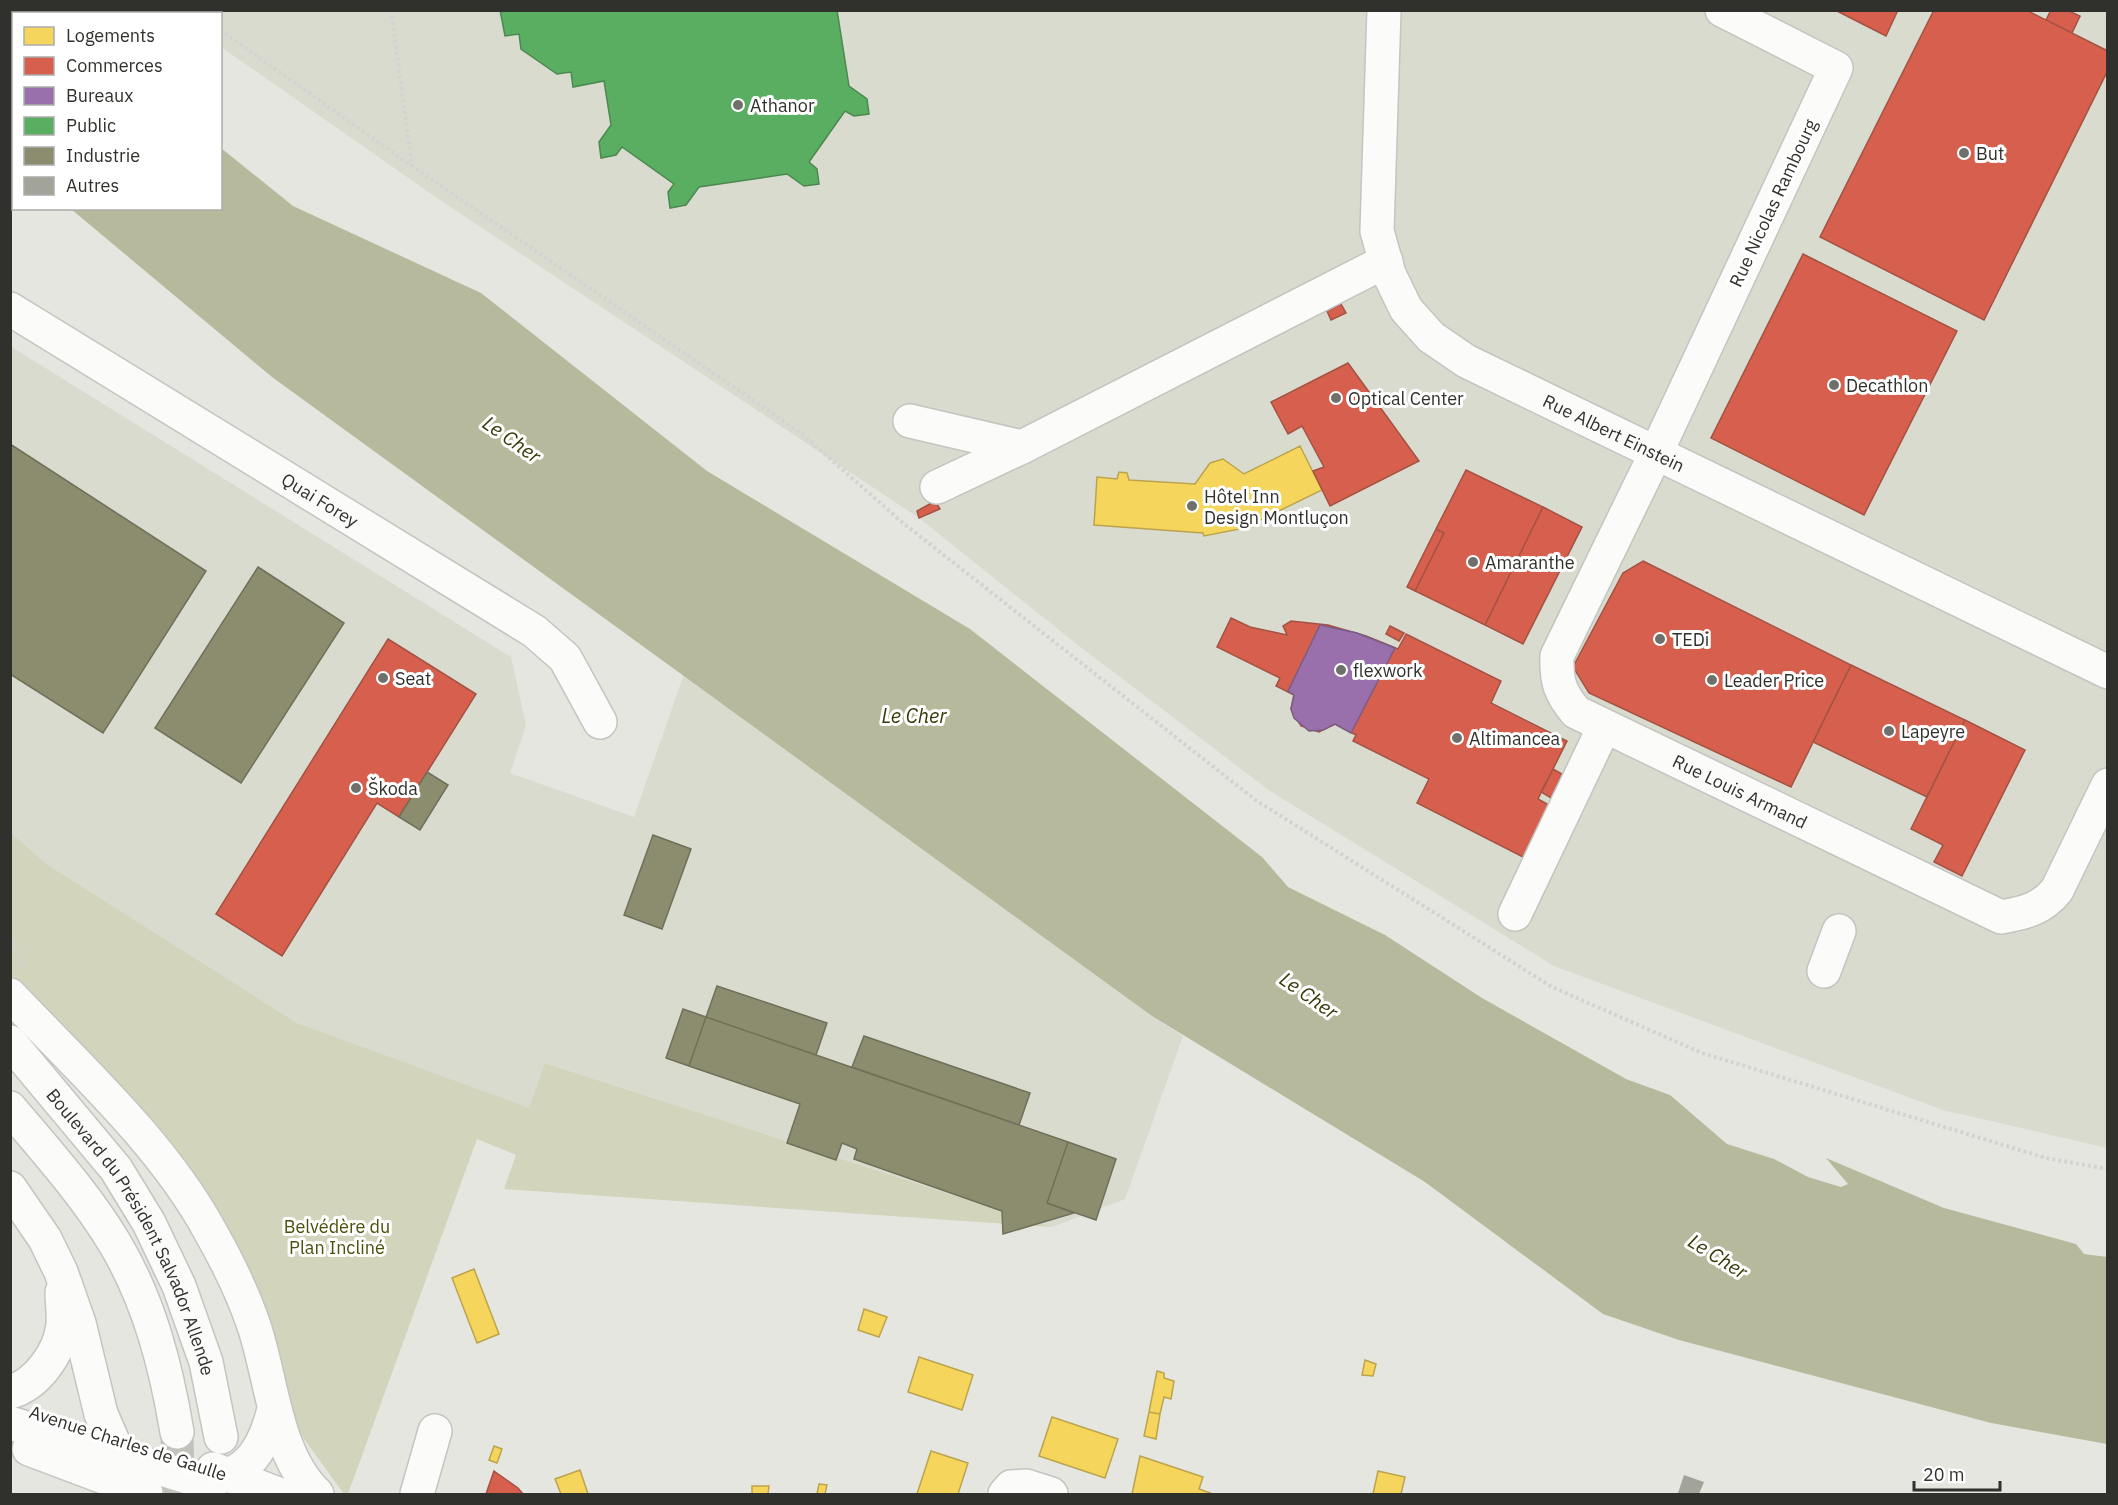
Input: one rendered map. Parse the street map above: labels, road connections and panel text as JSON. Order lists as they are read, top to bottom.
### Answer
{
  "streets": {
    "street": [
      "Rue Nicolas Rambourg",
      "Rue Albert Einstein",
      "Quai Forey",
      "Rue Louis Armand",
      "Boulevard du Président Salvador Allende",
      "Avenue Charles de Gaulle"
    ]
  },
  "crossings": [
    ["Rue Nicolas Rambourg", "Rue Albert Einstein"],
    ["Rue Nicolas Rambourg", "Rue Louis Armand"],
    ["Rue Albert Einstein", "Rue Louis Armand"]
  ],
  "water": ["Le Cher"],
  "parks": ["Belvédère du Plan Incliné"],
  "places": [
    "Athanor",
    "But",
    "Decathlon",
    "Optical Center",
    "Hôtel Inn Design Montluçon",
    "Amaranthe",
    "TEDi",
    "flexwork",
    "Seat",
    "Leader Price",
    "Lapeyre",
    "Altimancea",
    "Škoda"
  ],
  "legend": [
    "Logements",
    "Commerces",
    "Bureaux",
    "Public",
    "Industrie",
    "Autres"
  ],
  "scale_bar": "20 m"
}
